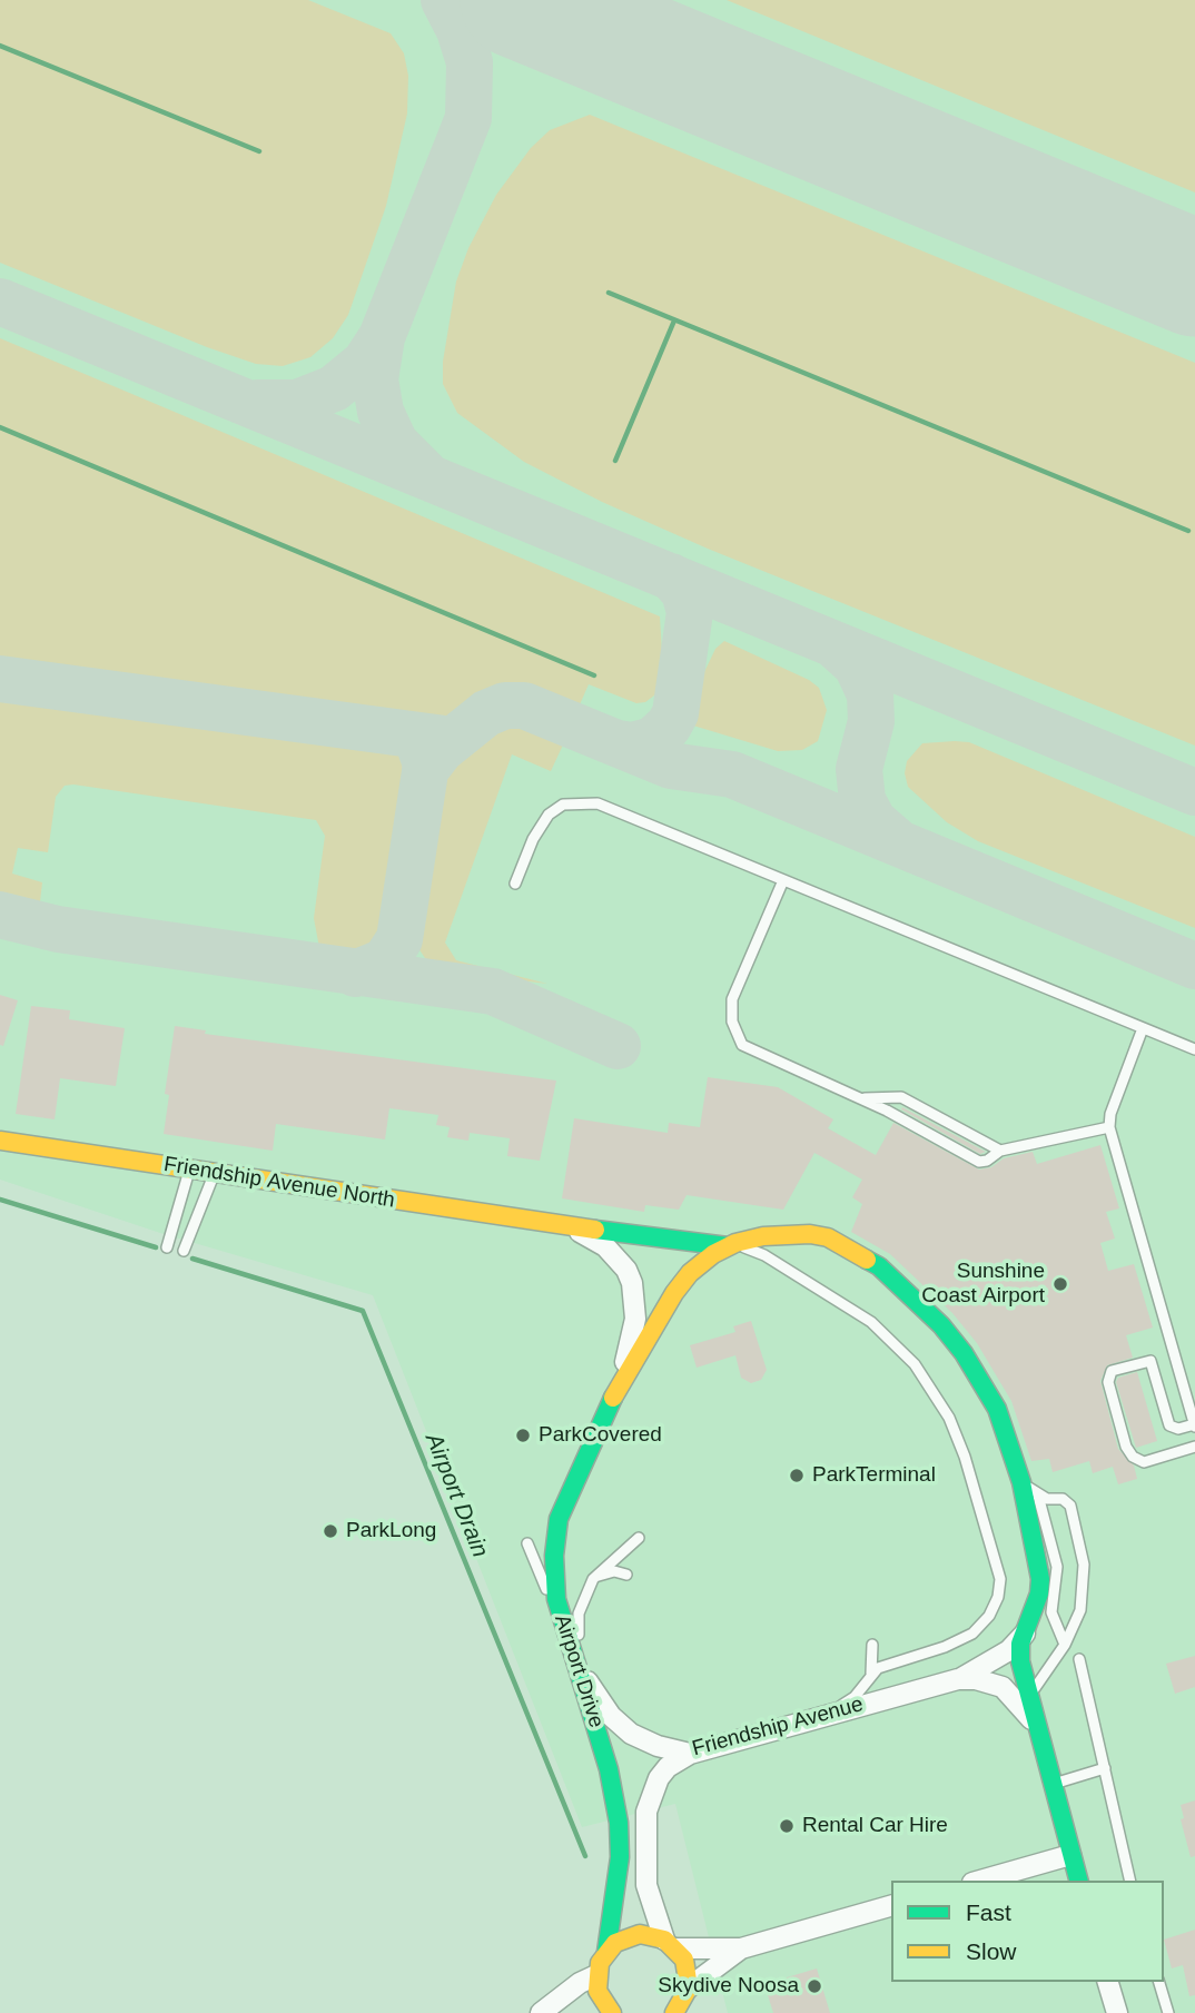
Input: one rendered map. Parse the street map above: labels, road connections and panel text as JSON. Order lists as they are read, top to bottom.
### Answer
{
  "streets": {
    "street": ["Friendship Avenue North", "Airport Drive", "Friendship Avenue"]
  },
  "crossings": [
    ["Friendship Avenue North", "Airport Drive"],
    ["Friendship Avenue North", "Friendship Avenue"],
    ["Airport Drive", "Friendship Avenue"]
  ],
  "water": ["Airport Drain"],
  "places": [
    "Sunshine Coast Airport",
    "ParkCovered",
    "ParkTerminal",
    "ParkLong",
    "Rental Car Hire",
    "Skydive Noosa"
  ],
  "legend": ["Fast", "Slow"]
}
